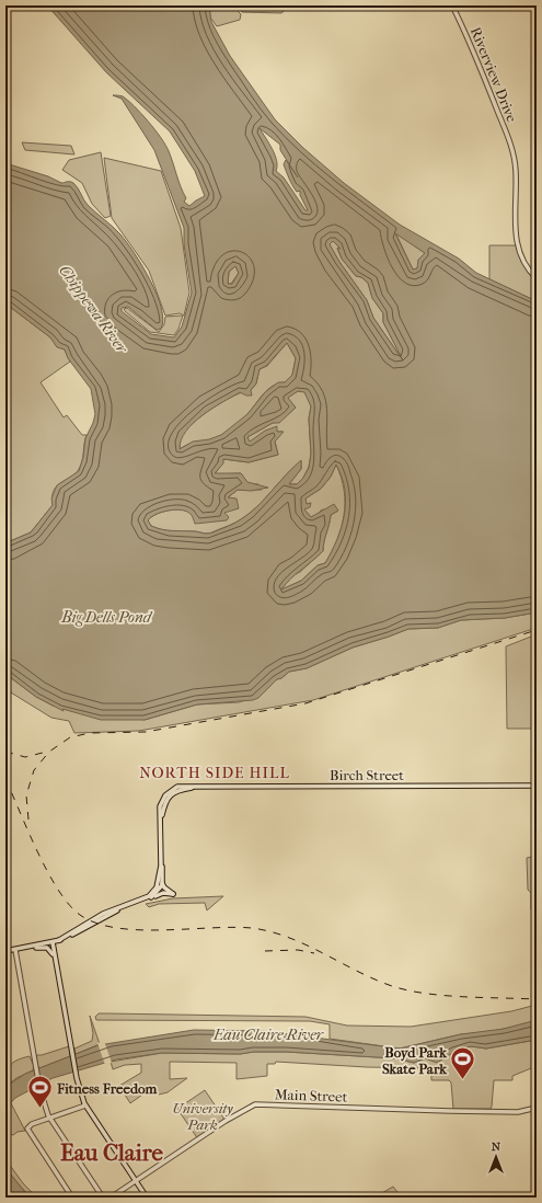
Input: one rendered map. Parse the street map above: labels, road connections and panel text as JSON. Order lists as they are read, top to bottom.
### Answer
{
  "streets": {
    "street": ["Riverview Drive", "Birch Street", "Main Street"]
  },
  "districts": ["NORTH SIDE HILL", "Eau Claire"],
  "water": ["Chippewa River", "Big Dells Pond", "Eau Claire River"],
  "parks": ["University Park"],
  "places": {
    "sports": ["Boyd Park Skate Park", "Fitness Freedom"]
  },
  "north": "top"
}
